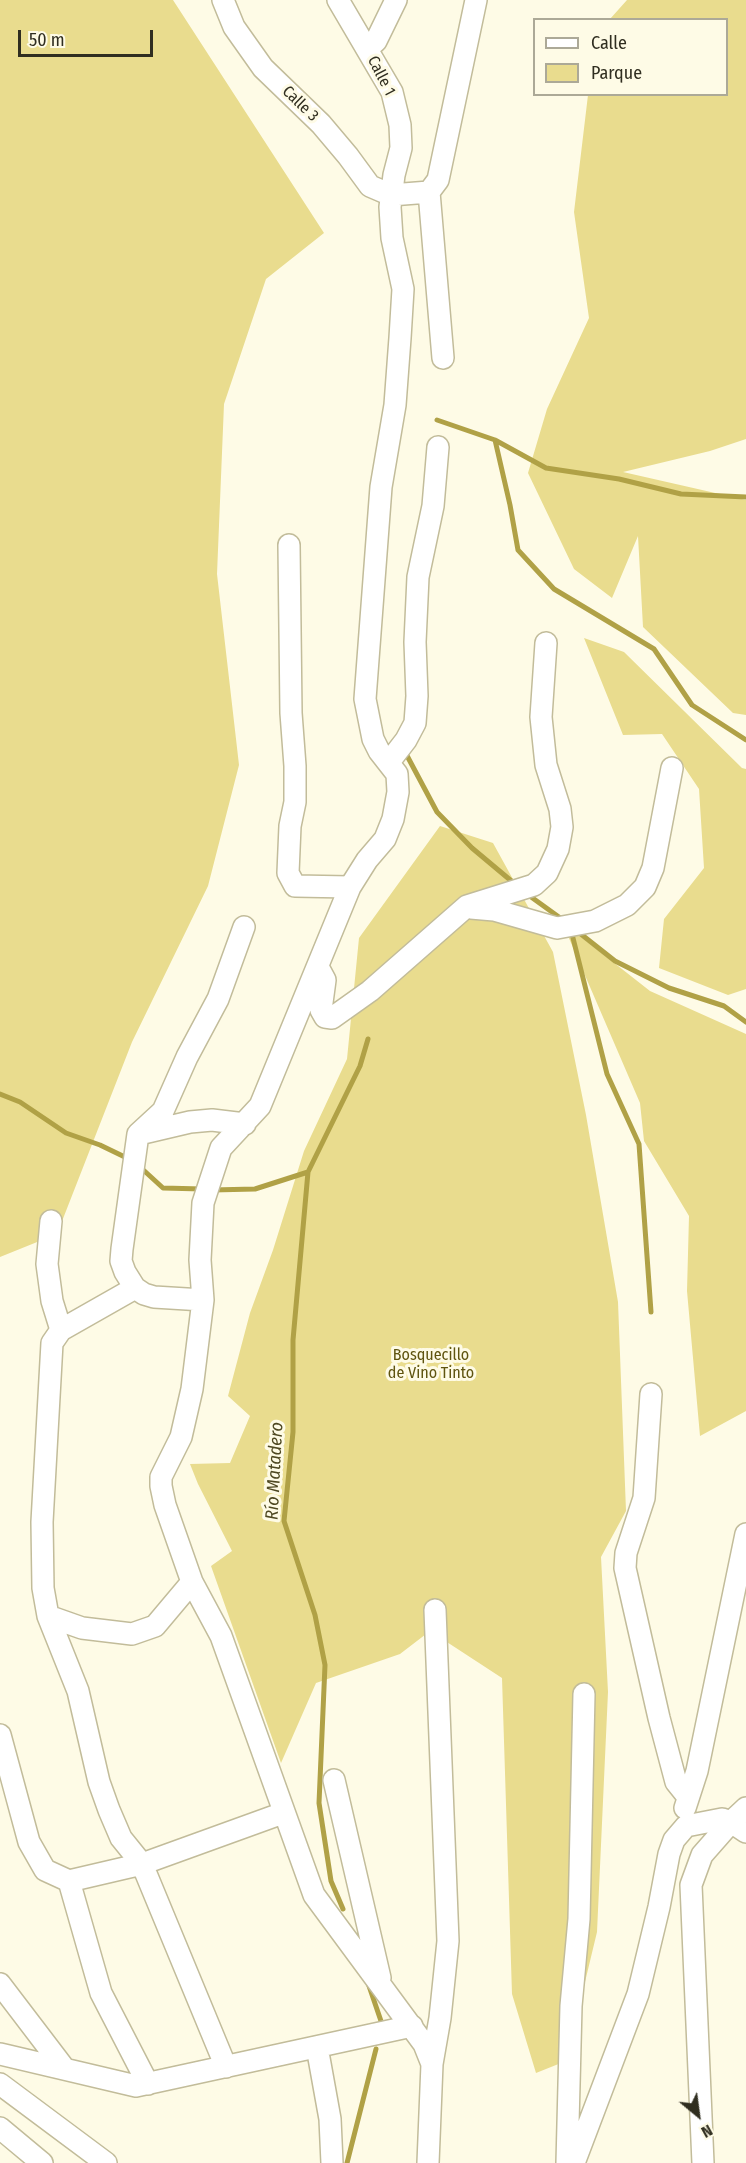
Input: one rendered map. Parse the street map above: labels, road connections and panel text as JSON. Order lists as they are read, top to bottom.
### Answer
{
  "streets": {
    "street": ["Calle 1", "Calle 3"]
  },
  "crossings": [
    ["Calle 1", "Calle 3"]
  ],
  "water": ["Río Matadero"],
  "parks": ["Bosquecillo de Vino Tinto"],
  "legend": ["Calle", "Parque"],
  "scale_bar": "50 m",
  "north": "bottom right"
}
